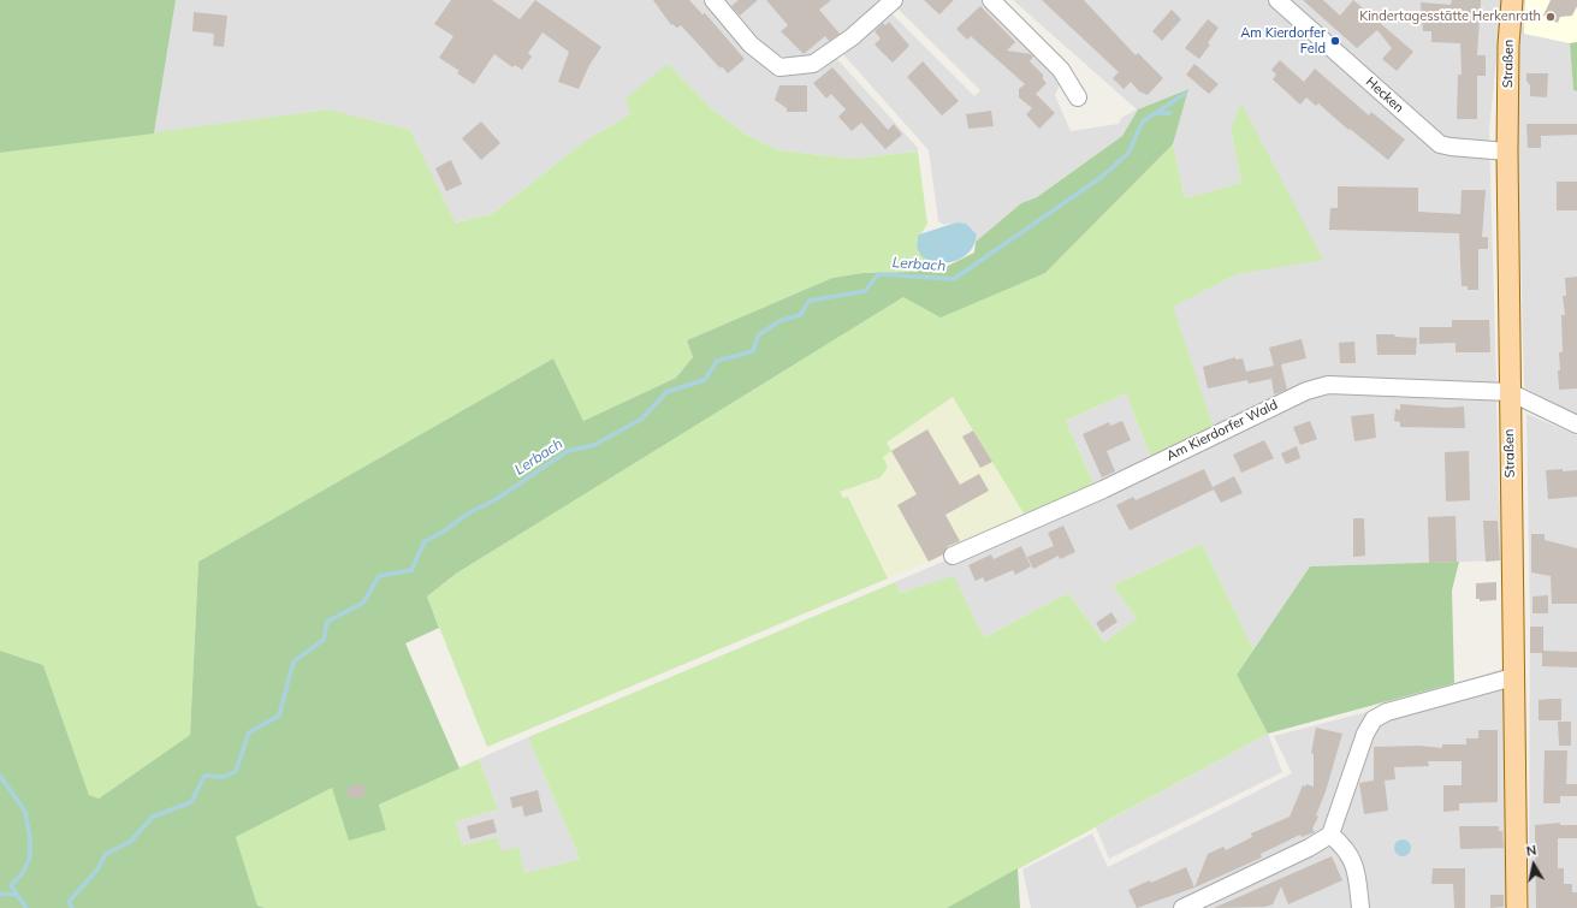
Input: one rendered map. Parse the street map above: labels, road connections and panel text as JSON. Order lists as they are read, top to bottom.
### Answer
{
  "streets": {
    "main road": ["Straßen"],
    "street": ["Hecken", "Am Kierdorfer Wald"]
  },
  "crossings": [
    ["Straßen", "Hecken"],
    ["Straßen", "Am Kierdorfer Wald"]
  ],
  "water": ["Lerbach"],
  "places": ["Kindertagesstätte Herkenrath", "Am Kierdorfer Feld"],
  "north": "top"
}
